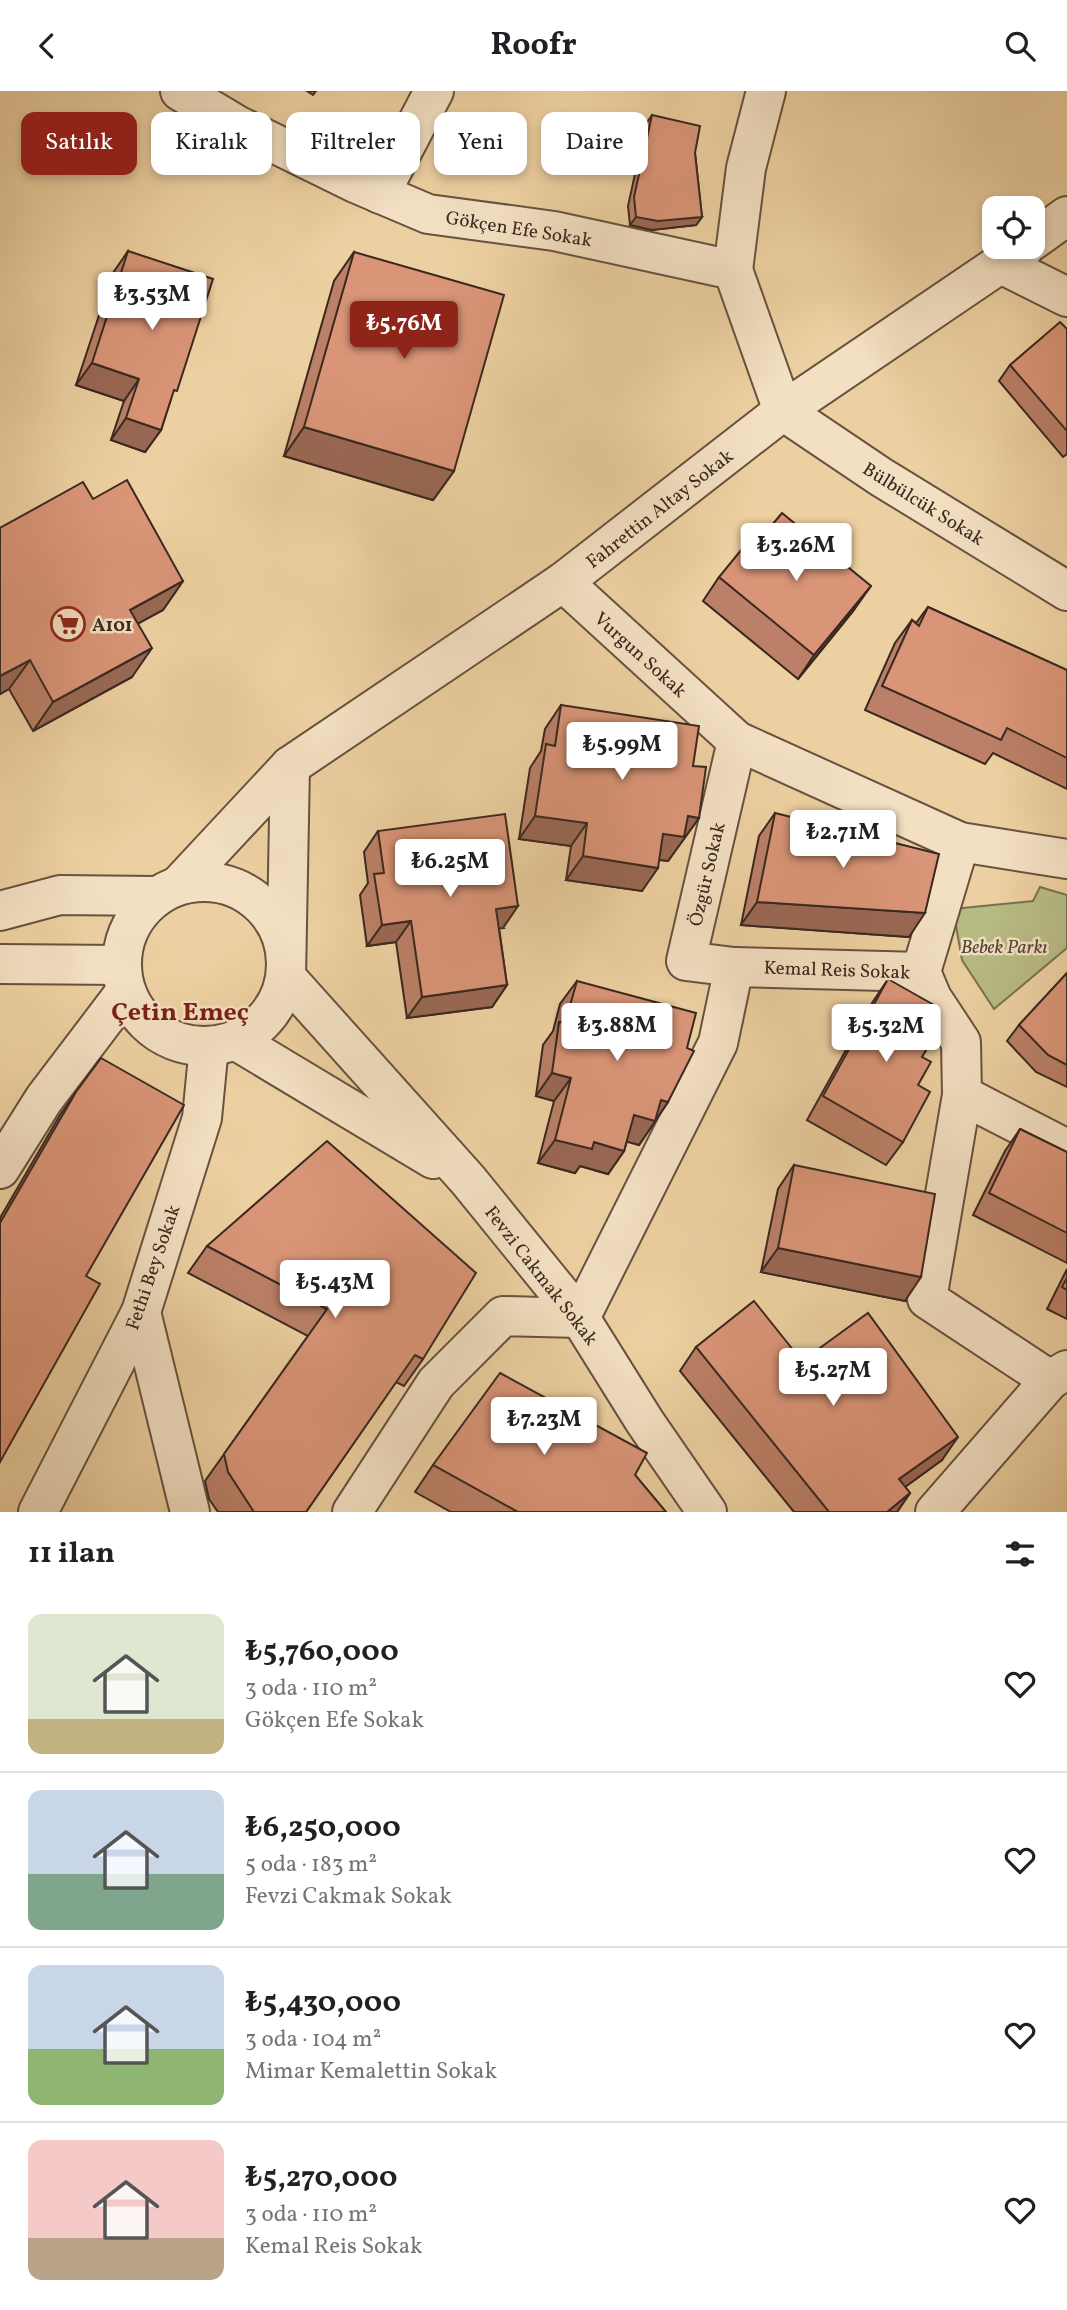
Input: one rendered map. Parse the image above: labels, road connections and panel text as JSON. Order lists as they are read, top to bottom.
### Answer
{
  "streets": {
    "street": [
      "Gökçen Efe Sokak",
      "Bülbülcük Sokak",
      "Fahrettin Altay Sokak",
      "Vurgun Sokak",
      "Özgür Sokak",
      "Kemal Reis Sokak",
      "Fethi Bey Sokak",
      "Fevzi Cakmak Sokak"
    ]
  },
  "crossings": [
    ["Bülbülcük Sokak", "Fahrettin Altay Sokak"],
    ["Fahrettin Altay Sokak", "Vurgun Sokak"],
    ["Fahrettin Altay Sokak", "Fethi Bey Sokak"],
    ["Fahrettin Altay Sokak", "Fevzi Cakmak Sokak"],
    ["Vurgun Sokak", "Özgür Sokak"],
    ["Özgür Sokak", "Kemal Reis Sokak"],
    ["Fethi Bey Sokak", "Fevzi Cakmak Sokak"]
  ],
  "districts": ["Çetin Emeç"],
  "parks": ["Bebek Parkı"],
  "places": {
    "supermarket": ["A101"]
  },
  "page": {
    "header": "Roofr",
    "chip": [
      "Satılık",
      "Kiralık",
      "Filtreler",
      "Yeni",
      "Daire"
    ],
    "price": [
      "₺3.53M",
      "₺5.76M",
      "₺3.26M",
      "₺5.99M",
      "₺2.71M",
      "₺6.25M",
      "₺3.88M",
      "₺5.32M",
      "₺5.43M",
      "₺5.27M",
      "₺7.23M"
    ],
    "heading": "11 ilan",
    "list": [
      {
        "name": "₺5,760,000",
        "note": "3 oda · 110 m² · Gökçen Efe Sokak"
      },
      {
        "name": "₺6,250,000",
        "note": "5 oda · 183 m² · Fevzi Cakmak Sokak"
      },
      {
        "name": "₺5,430,000",
        "note": "3 oda · 104 m² · Mimar Kemalettin Sokak"
      },
      {
        "name": "₺5,270,000",
        "note": "3 oda · 110 m² · Kemal Reis Sokak"
      }
    ]
  }
}
